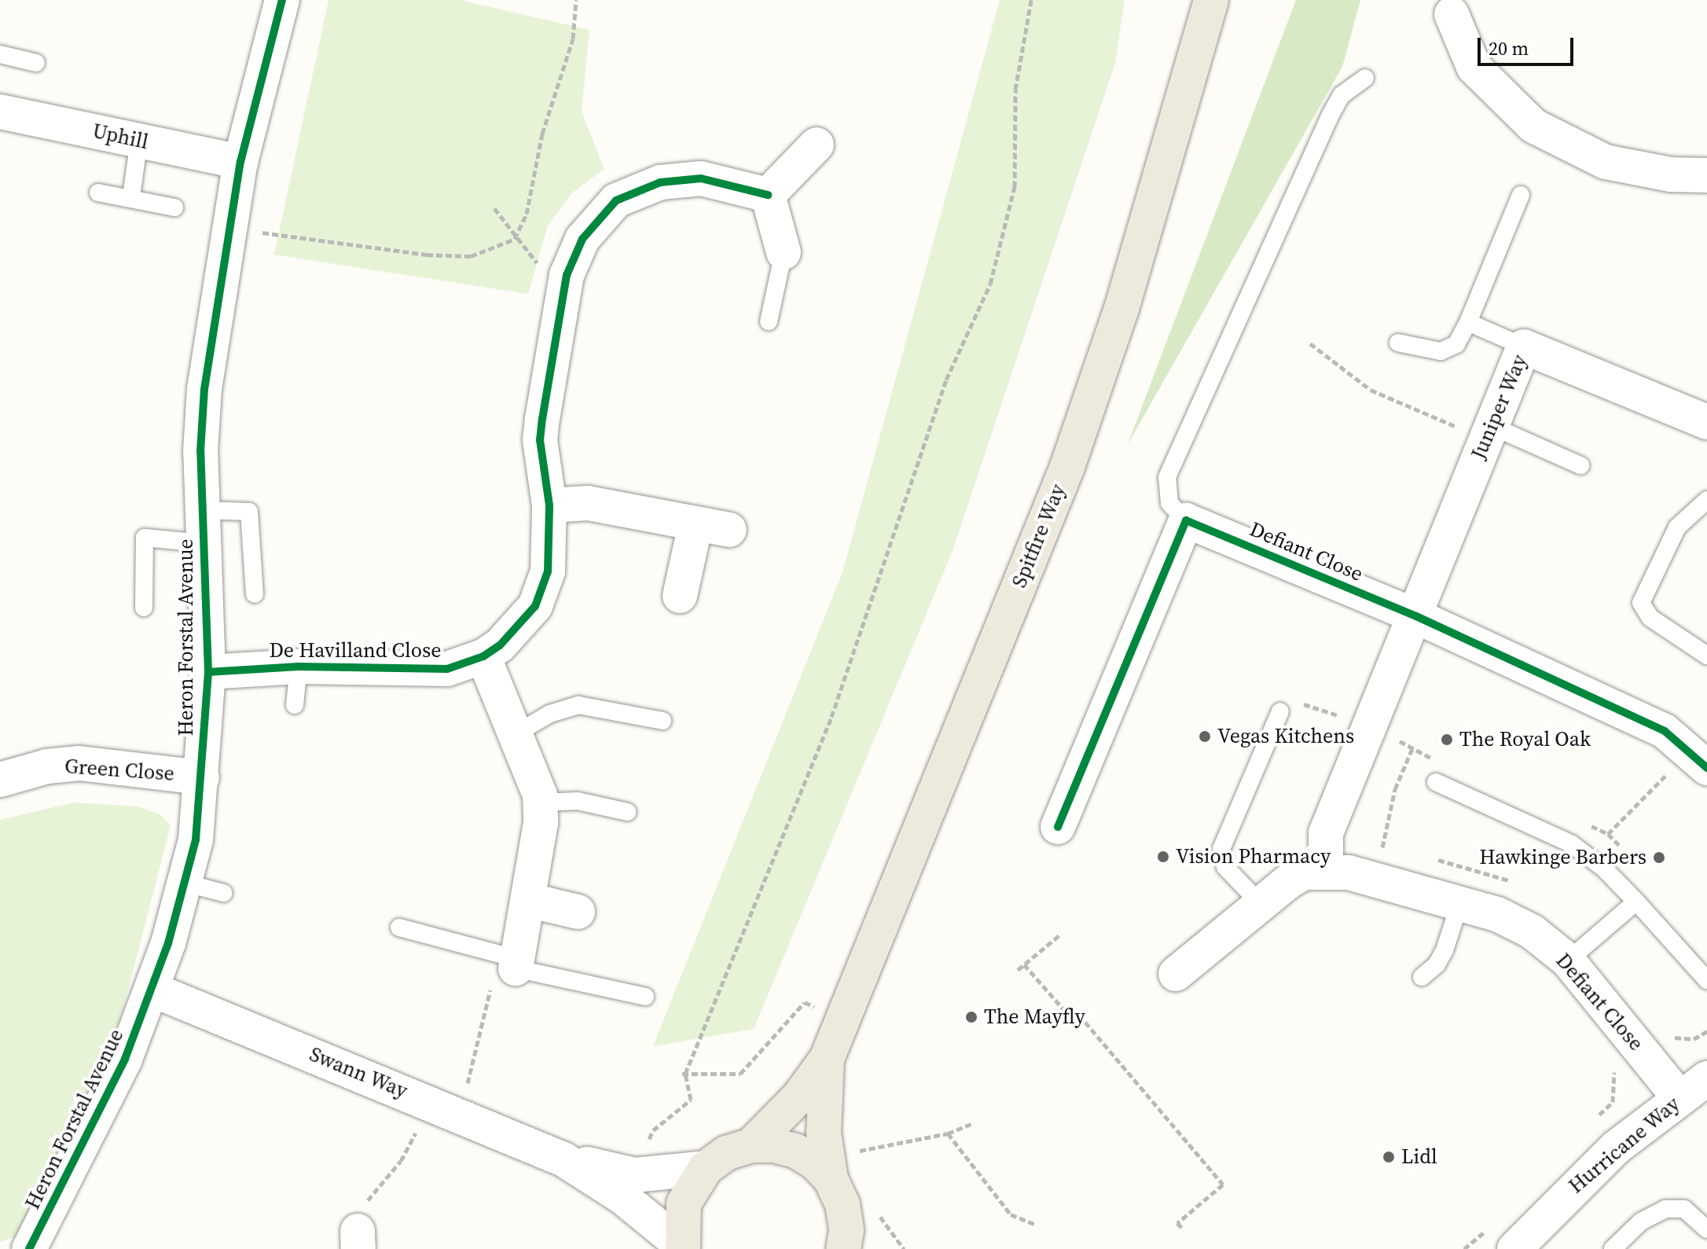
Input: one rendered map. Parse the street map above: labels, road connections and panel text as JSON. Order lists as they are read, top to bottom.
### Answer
{
  "streets": {
    "main road": ["Spitfire Way"],
    "street": [
      "Uphill",
      "Juniper Way",
      "Defiant Close",
      "Heron Forstal Avenue",
      "De Havilland Close",
      "Green Close",
      "Swann Way",
      "Hurricane Way"
    ]
  },
  "crossings": [
    ["Uphill", "Heron Forstal Avenue"],
    ["Juniper Way", "Defiant Close"],
    ["Defiant Close", "Hurricane Way"],
    ["Heron Forstal Avenue", "De Havilland Close"],
    ["Heron Forstal Avenue", "Green Close"],
    ["Heron Forstal Avenue", "Swann Way"]
  ],
  "places": [
    "Vegas Kitchens",
    "The Royal Oak",
    "Vision Pharmacy",
    "Hawkinge Barbers",
    "The Mayfly",
    "Lidl"
  ],
  "scale_bar": "20 m"
}
